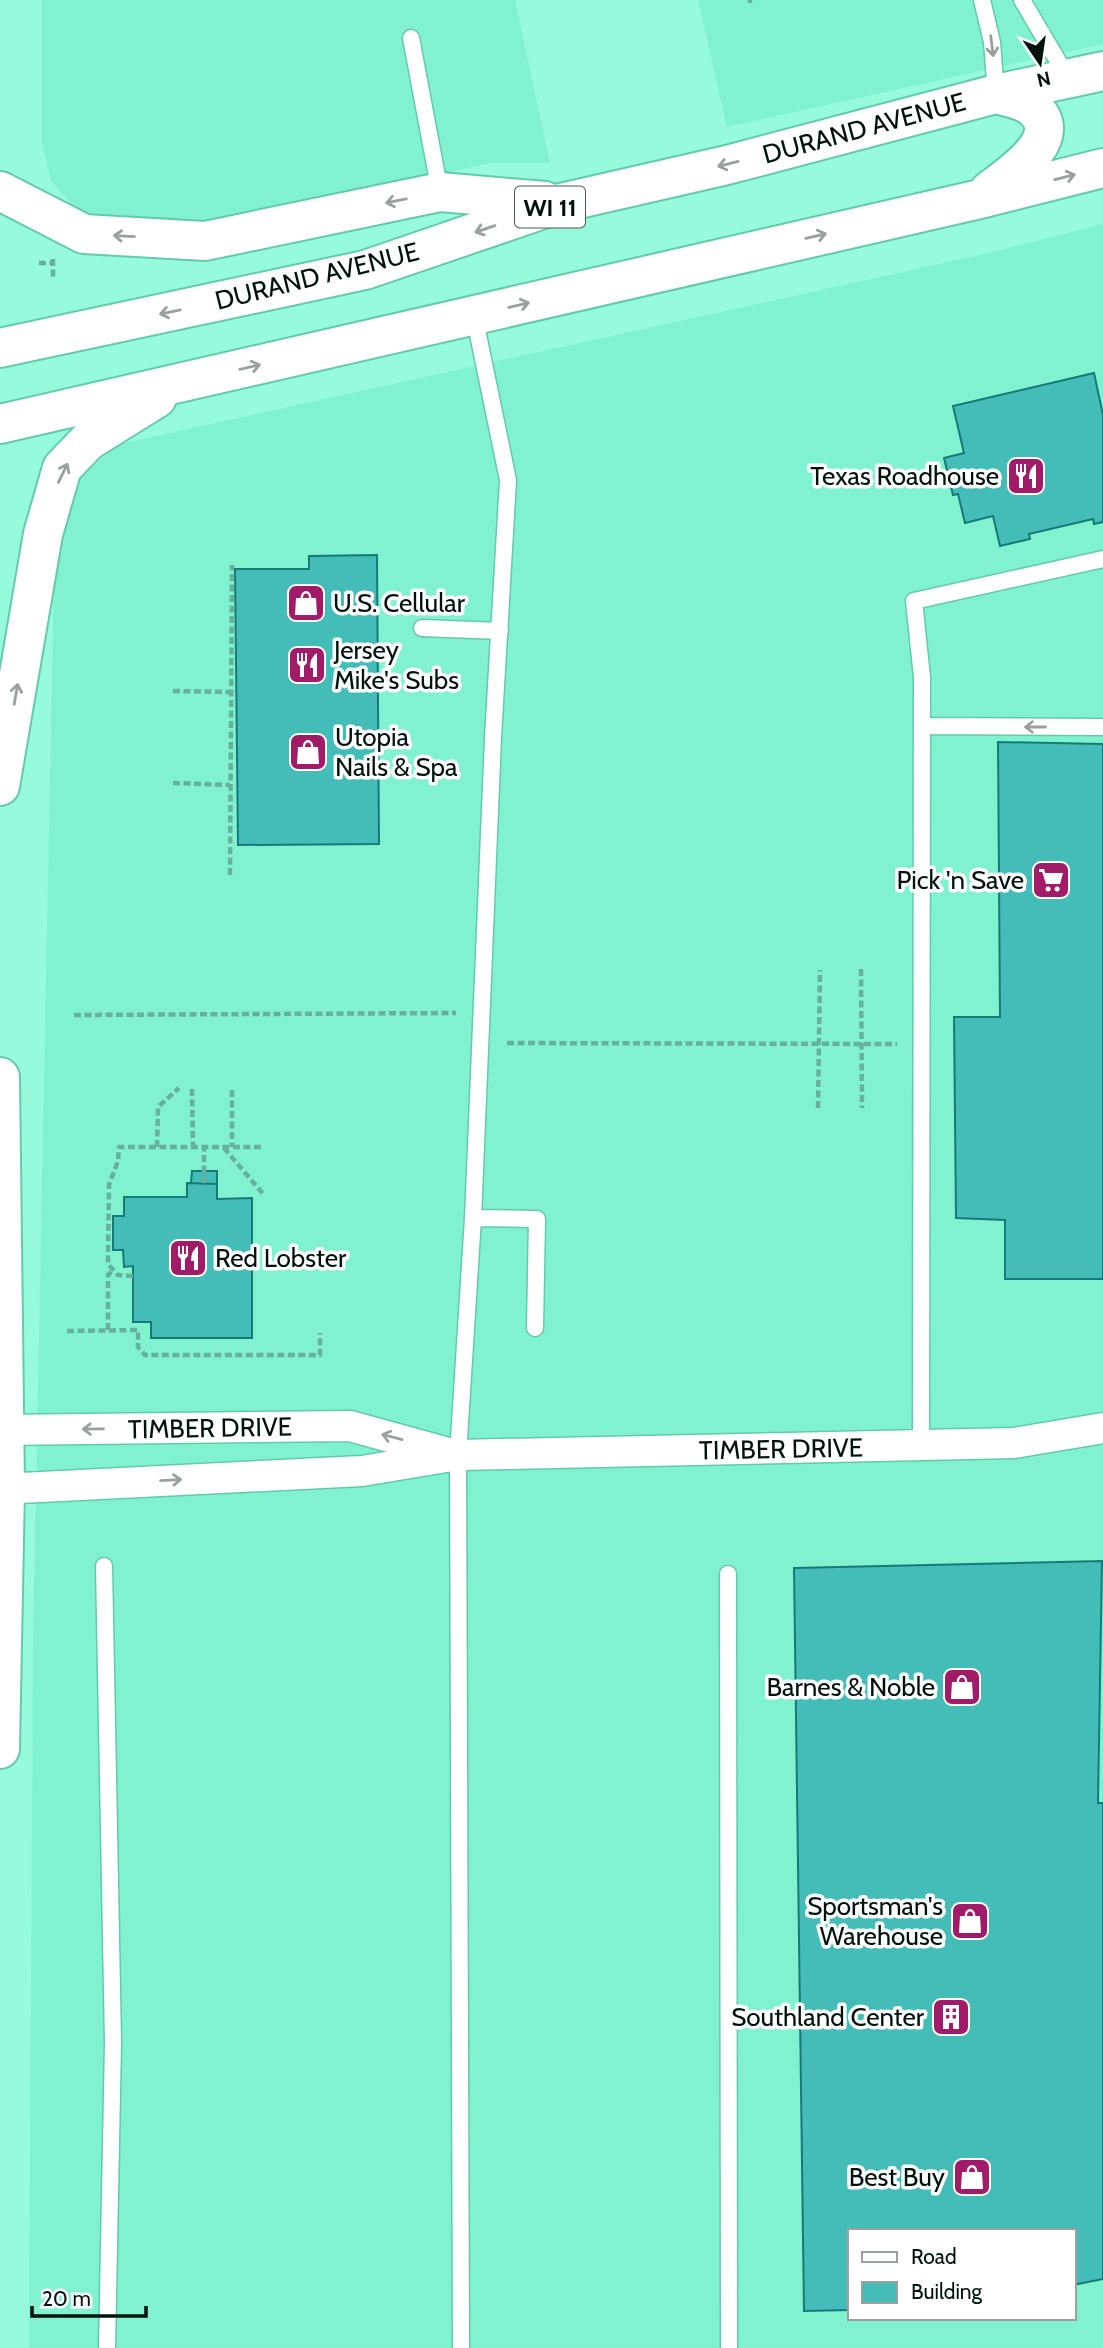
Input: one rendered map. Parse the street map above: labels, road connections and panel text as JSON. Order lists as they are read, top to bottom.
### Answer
{
  "streets": {
    "main road": ["DURAND AVENUE", "WI 11"],
    "street": ["TIMBER DRIVE"]
  },
  "places": {
    "restaurant": ["Texas Roadhouse", "Jersey Mike's Subs", "Red Lobster"],
    "shop": [
      "U.S. Cellular",
      "Utopia Nails & Spa",
      "Barnes & Noble",
      "Sportsman's Warehouse",
      "Best Buy"
    ],
    "supermarket": ["Pick 'n Save"],
    "building": ["Southland Center"]
  },
  "legend": ["Road", "Building"],
  "scale_bar": "20 m",
  "north": "bottom"
}
